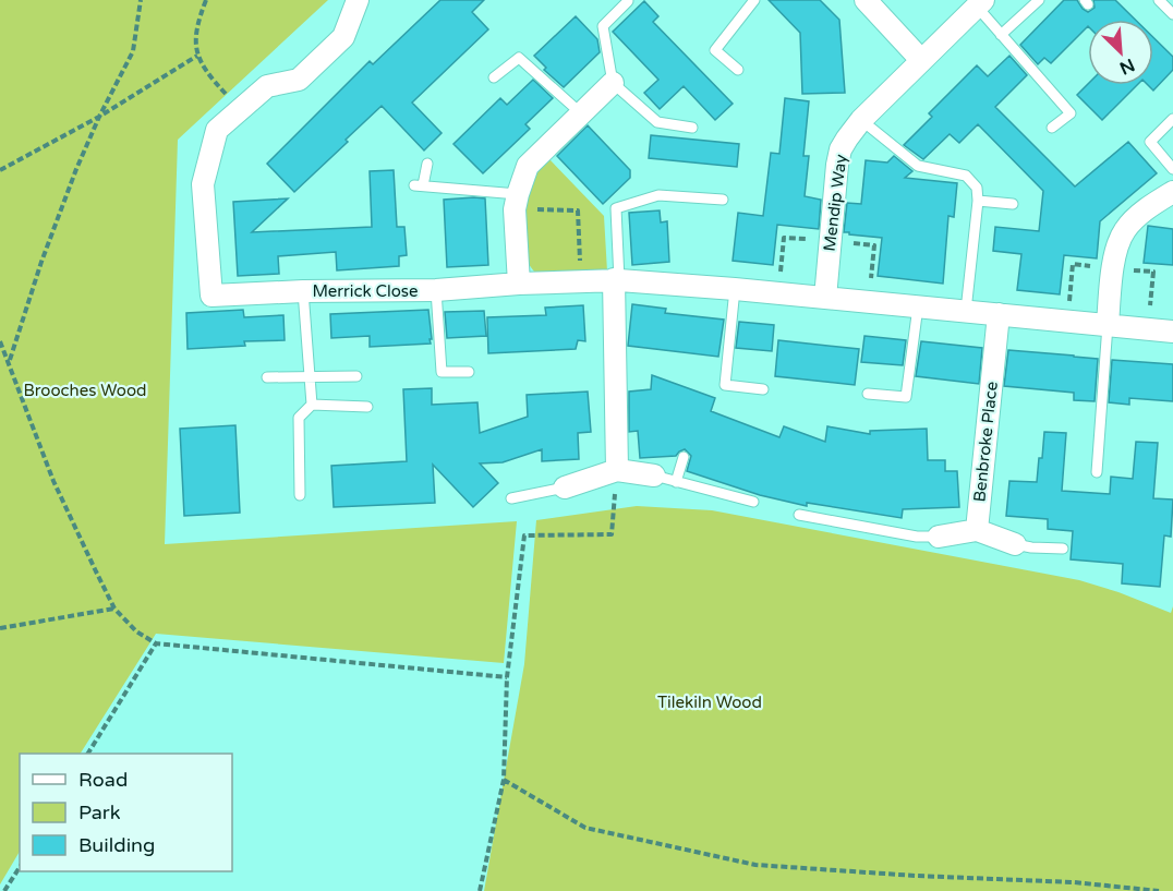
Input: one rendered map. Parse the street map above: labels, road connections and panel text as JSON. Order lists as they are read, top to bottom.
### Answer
{
  "streets": {
    "street": ["Mendip Way", "Merrick Close", "Benbroke Place"]
  },
  "crossings": [
    ["Mendip Way", "Merrick Close"]
  ],
  "parks": ["Brooches Wood", "Tilekiln Wood"],
  "legend": ["Road", "Park", "Building"],
  "north": "bottom right"
}
